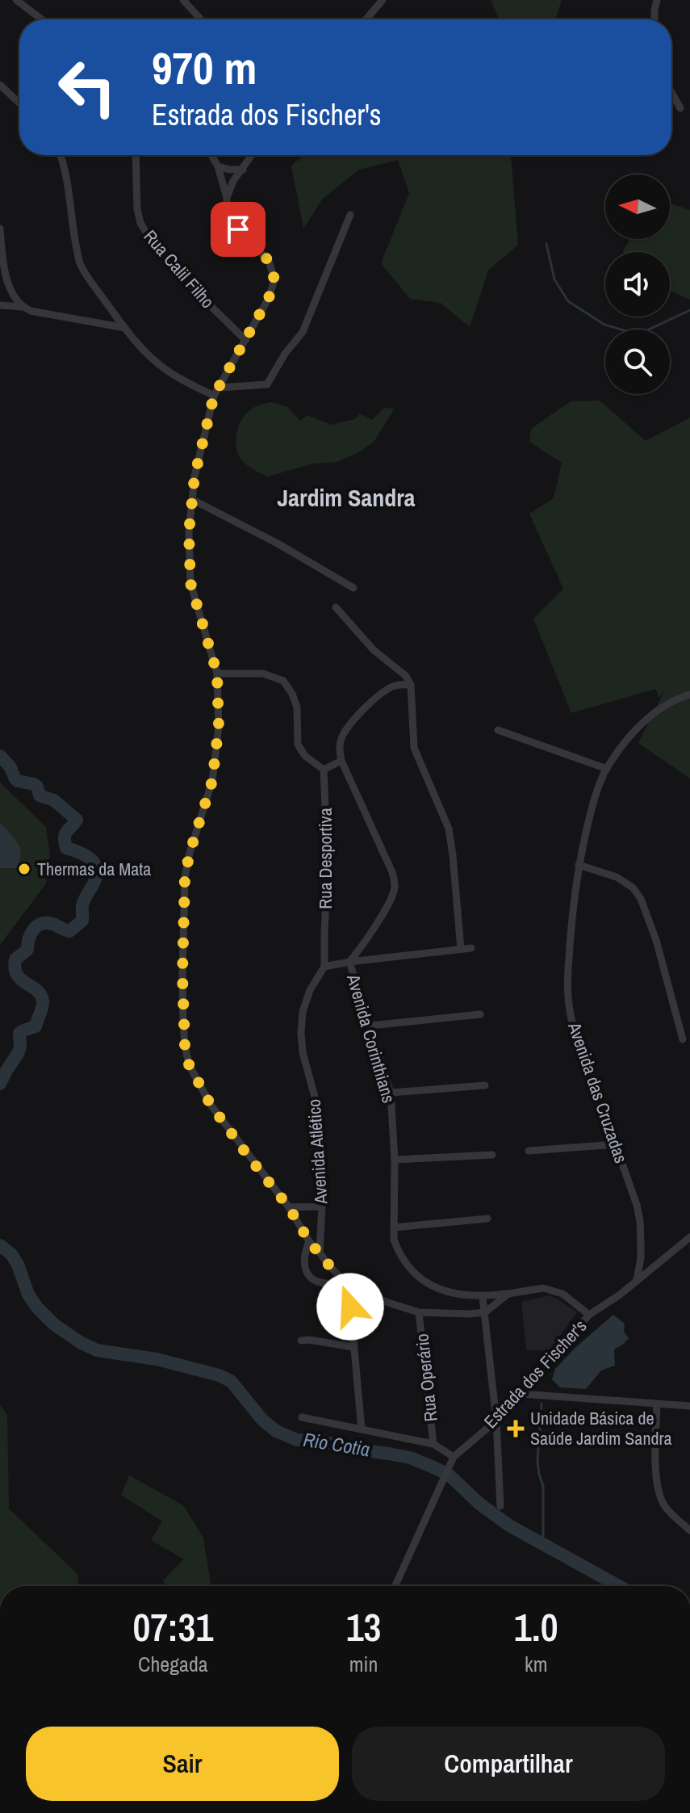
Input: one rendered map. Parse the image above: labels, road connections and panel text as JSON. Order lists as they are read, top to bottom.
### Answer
{
  "streets": {
    "street": [
      "Rua Calil Filho",
      "Rua Desportiva",
      "Avenida Corinthians",
      "Avenida das Cruzadas",
      "Avenida Atlético",
      "Estrada dos Fischer's",
      "Rua Operário"
    ]
  },
  "crossings": [
    ["Rua Desportiva", "Avenida Atlético"],
    ["Avenida Corinthians", "Estrada dos Fischer's"]
  ],
  "districts": ["Jardim Sandra"],
  "water": ["Rio Cotia"],
  "places": {
    "other": ["Thermas da Mata"],
    "health": ["Unidade Básica de Saúde Jardim Sandra"]
  },
  "north": "left",
  "page": {
    "turn": ["970 m", "Estrada dos Fischer's"],
    "eta": [
      "07:31",
      "Chegada",
      "13",
      "min",
      "1.0",
      "km"
    ],
    "buttons": ["Sair", "Compartilhar"]
  }
}
